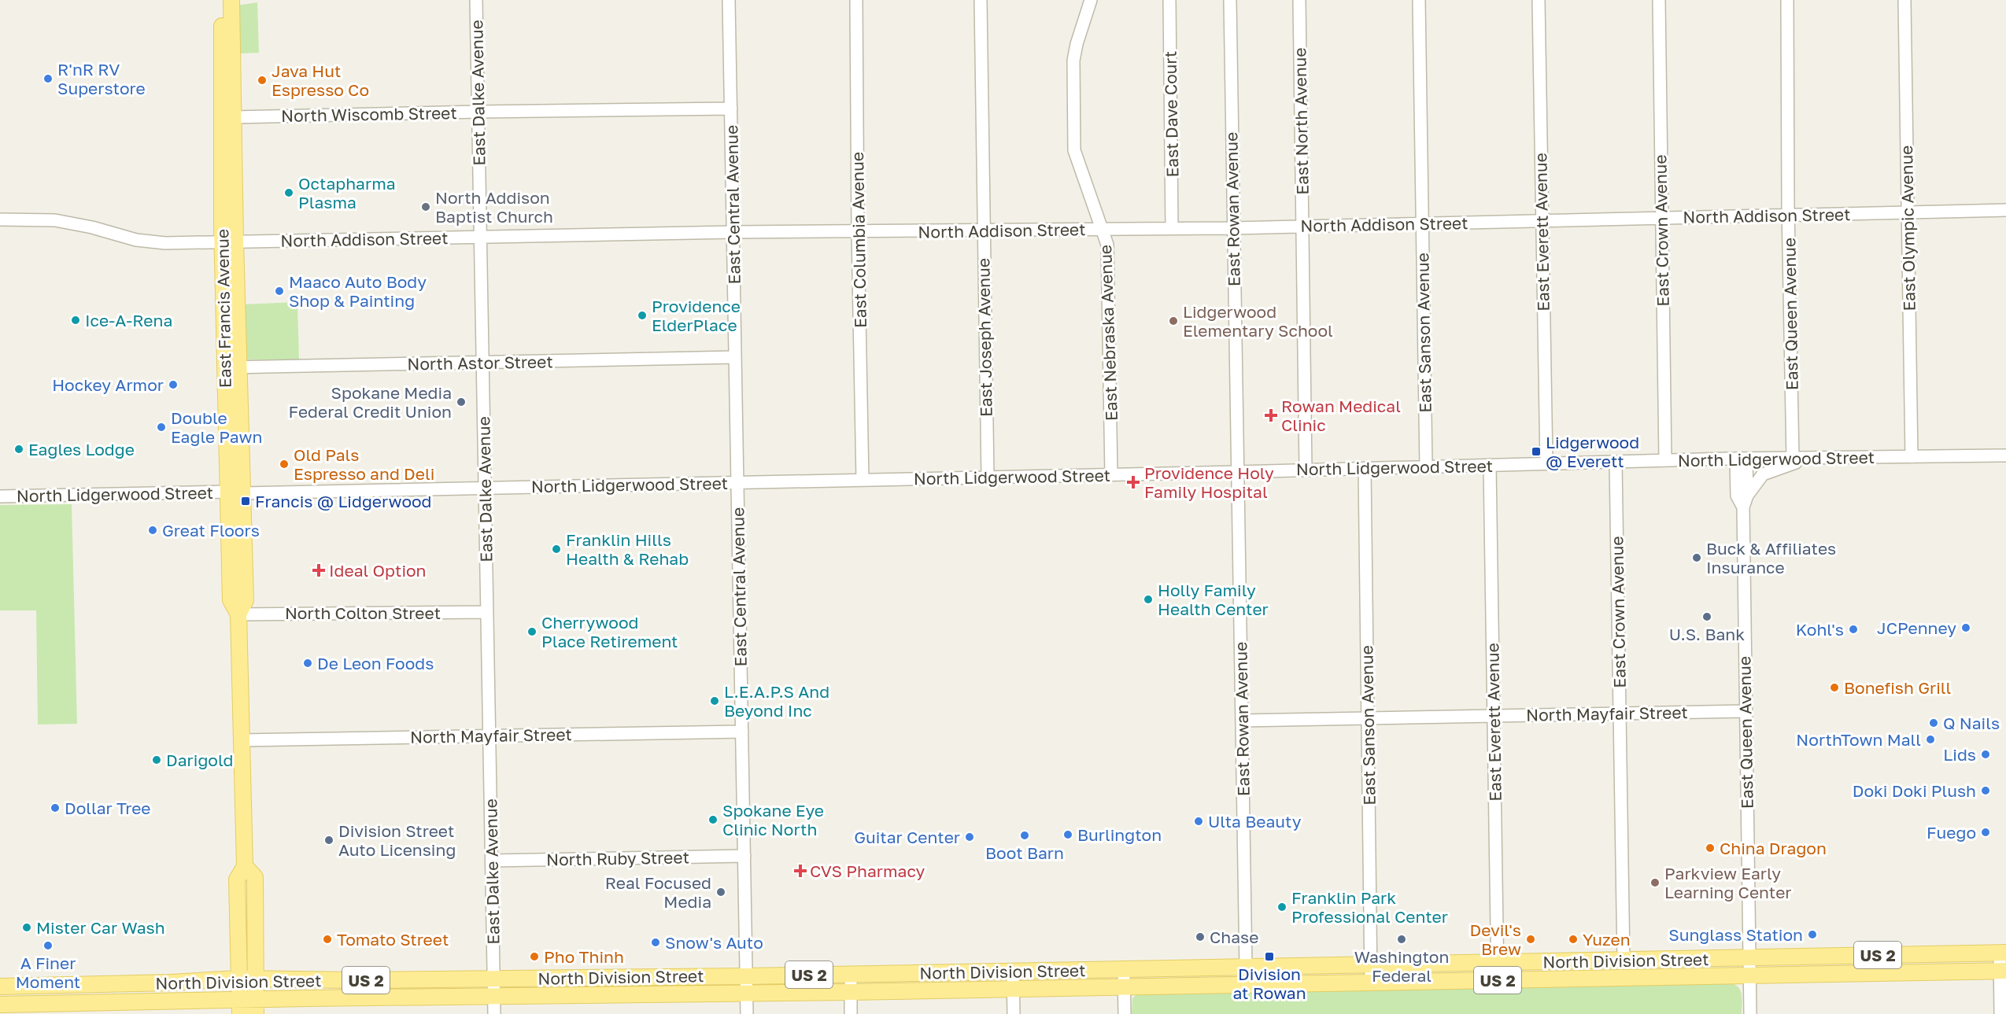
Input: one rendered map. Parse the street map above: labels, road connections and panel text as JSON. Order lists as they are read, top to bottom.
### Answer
{
  "streets": {
    "main road": [
      "East Rowan Avenue",
      "East Francis Avenue",
      "US 2",
      "North Division Street"
    ],
    "street": [
      "East Dalke Avenue",
      "North Wiscomb Street",
      "East Dave Court",
      "East North Avenue",
      "East Central Avenue",
      "North Addison Street",
      "East Olympic Avenue",
      "East Crown Avenue",
      "East Everett Avenue",
      "East Columbia Avenue",
      "East Queen Avenue",
      "East Nebraska Avenue",
      "East Sanson Avenue",
      "East Joseph Avenue",
      "North Astor Street",
      "North Lidgerwood Street",
      "North Colton Street",
      "North Mayfair Street",
      "North Ruby Street"
    ]
  },
  "crossings": [
    ["East Dalke Avenue", "North Wiscomb Street"],
    ["East Dalke Avenue", "North Addison Street"],
    ["East Dalke Avenue", "North Astor Street"],
    ["East Dalke Avenue", "North Lidgerwood Street"],
    ["East Dalke Avenue", "North Colton Street"],
    ["East Dalke Avenue", "North Mayfair Street"],
    ["East Dalke Avenue", "North Ruby Street"],
    ["East Dalke Avenue", "North Division Street"],
    ["North Wiscomb Street", "East Central Avenue"],
    ["North Wiscomb Street", "East Francis Avenue"],
    ["East Dave Court", "North Addison Street"],
    ["East North Avenue", "North Addison Street"],
    ["East North Avenue", "North Lidgerwood Street"],
    ["East Central Avenue", "North Addison Street"],
    ["East Central Avenue", "North Astor Street"],
    ["East Central Avenue", "North Lidgerwood Street"],
    ["East Central Avenue", "North Mayfair Street"],
    ["East Central Avenue", "North Ruby Street"],
    ["East Central Avenue", "North Division Street"],
    ["East Rowan Avenue", "North Addison Street"],
    ["East Rowan Avenue", "North Lidgerwood Street"],
    ["East Rowan Avenue", "North Mayfair Street"],
    ["East Rowan Avenue", "North Division Street"],
    ["North Addison Street", "East Olympic Avenue"],
    ["North Addison Street", "East Crown Avenue"],
    ["North Addison Street", "East Everett Avenue"],
    ["North Addison Street", "East Columbia Avenue"],
    ["North Addison Street", "East Francis Avenue"],
    ["North Addison Street", "East Queen Avenue"],
    ["North Addison Street", "East Nebraska Avenue"],
    ["North Addison Street", "East Sanson Avenue"],
    ["North Addison Street", "East Joseph Avenue"],
    ["East Olympic Avenue", "North Lidgerwood Street"],
    ["East Crown Avenue", "North Lidgerwood Street"],
    ["East Crown Avenue", "North Mayfair Street"],
    ["East Crown Avenue", "North Division Street"],
    ["East Everett Avenue", "North Lidgerwood Street"],
    ["East Everett Avenue", "North Mayfair Street"],
    ["East Everett Avenue", "North Division Street"],
    ["East Columbia Avenue", "North Lidgerwood Street"],
    ["East Francis Avenue", "North Astor Street"],
    ["East Francis Avenue", "North Lidgerwood Street"],
    ["East Francis Avenue", "North Colton Street"],
    ["East Francis Avenue", "North Mayfair Street"],
    ["East Francis Avenue", "North Division Street"],
    ["East Queen Avenue", "North Lidgerwood Street"],
    ["East Queen Avenue", "North Mayfair Street"],
    ["East Queen Avenue", "North Division Street"],
    ["East Nebraska Avenue", "North Lidgerwood Street"],
    ["East Sanson Avenue", "North Lidgerwood Street"],
    ["East Sanson Avenue", "North Mayfair Street"],
    ["East Sanson Avenue", "North Division Street"],
    ["East Joseph Avenue", "North Lidgerwood Street"]
  ],
  "places": {
    "other": [
      "R'nR RV Superstore",
      "Java Hut Espresso Co",
      "Octapharma Plasma",
      "North Addison Baptist Church",
      "Maaco Auto Body Shop & Painting",
      "Providence ElderPlace",
      "Ice-A-Rena",
      "Lidgerwood Elementary School",
      "Hockey Armor",
      "Spokane Media Federal Credit Union",
      "Double Eagle Pawn",
      "Eagles Lodge",
      "Old Pals Espresso and Deli",
      "Great Floors",
      "Franklin Hills Health & Rehab",
      "Buck & Affiliates Insurance",
      "Holly Family Health Center",
      "U.S. Bank",
      "JCPenney",
      "Kohl's",
      "Cherrywood Place Retirement",
      "De Leon Foods",
      "Bonefish Grill",
      "L.E.A.P.S And Beyond Inc",
      "Q Nails",
      "NorthTown Mall",
      "Lids",
      "Darigold",
      "Doki Doki Plush",
      "Dollar Tree",
      "Spokane Eye Clinic North",
      "Ulta Beauty",
      "Fuego",
      "Burlington",
      "Boot Barn",
      "Guitar Center",
      "Division Street Auto Licensing",
      "China Dragon",
      "Parkview Early Learning Center",
      "Real Focused Media",
      "Franklin Park Professional Center",
      "Mister Car Wash",
      "Sunglass Station",
      "Chase",
      "Tomato Street",
      "Washington Federal",
      "Devil's Brew",
      "Yuzen",
      "Snow's Auto",
      "A Finer Moment",
      "Pho Thinh"
    ],
    "health": [
      "Rowan Medical Clinic",
      "Providence Holy Family Hospital",
      "Ideal Option",
      "CVS Pharmacy"
    ],
    "transit": ["Lidgerwood @ Everett", "Francis @ Lidgerwood", "Division at Rowan"]
  }
}
